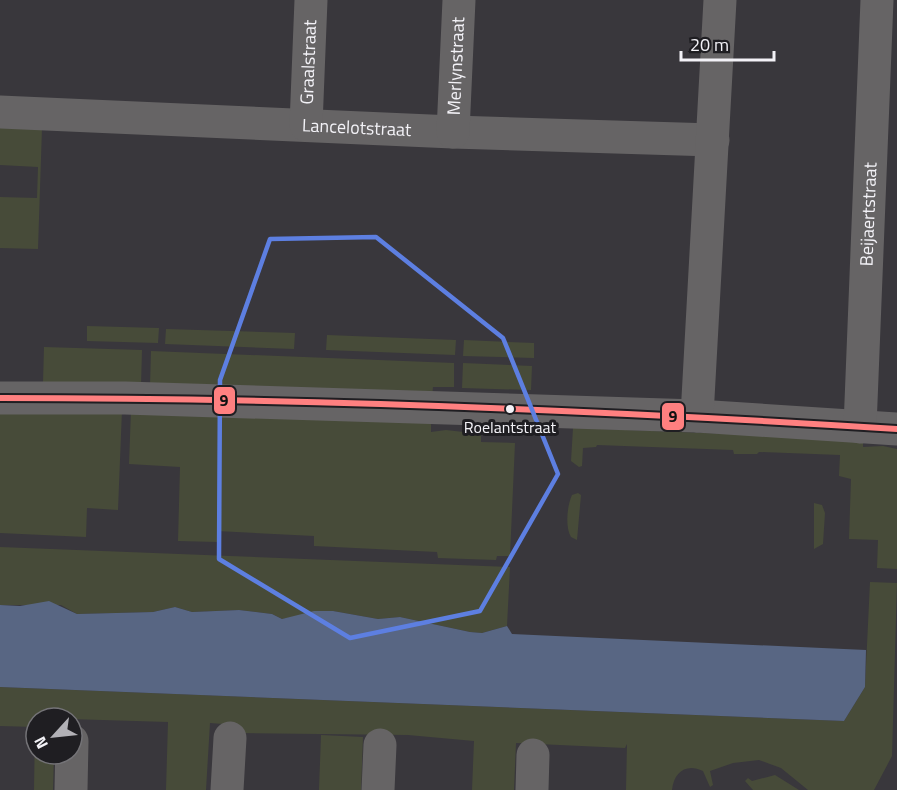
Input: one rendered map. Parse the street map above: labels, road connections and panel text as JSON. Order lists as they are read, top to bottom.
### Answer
{
  "streets": {
    "street": [
      "Graalstraat",
      "Merlynstraat",
      "Lancelotstraat",
      "Beijaertstraat"
    ]
  },
  "crossings": [
    ["Graalstraat", "Lancelotstraat"],
    ["Merlynstraat", "Lancelotstraat"]
  ],
  "places": ["Roelantstraat"],
  "lines": ["transit line 9"],
  "scale_bar": "20 m",
  "north": "bottom left"
}
